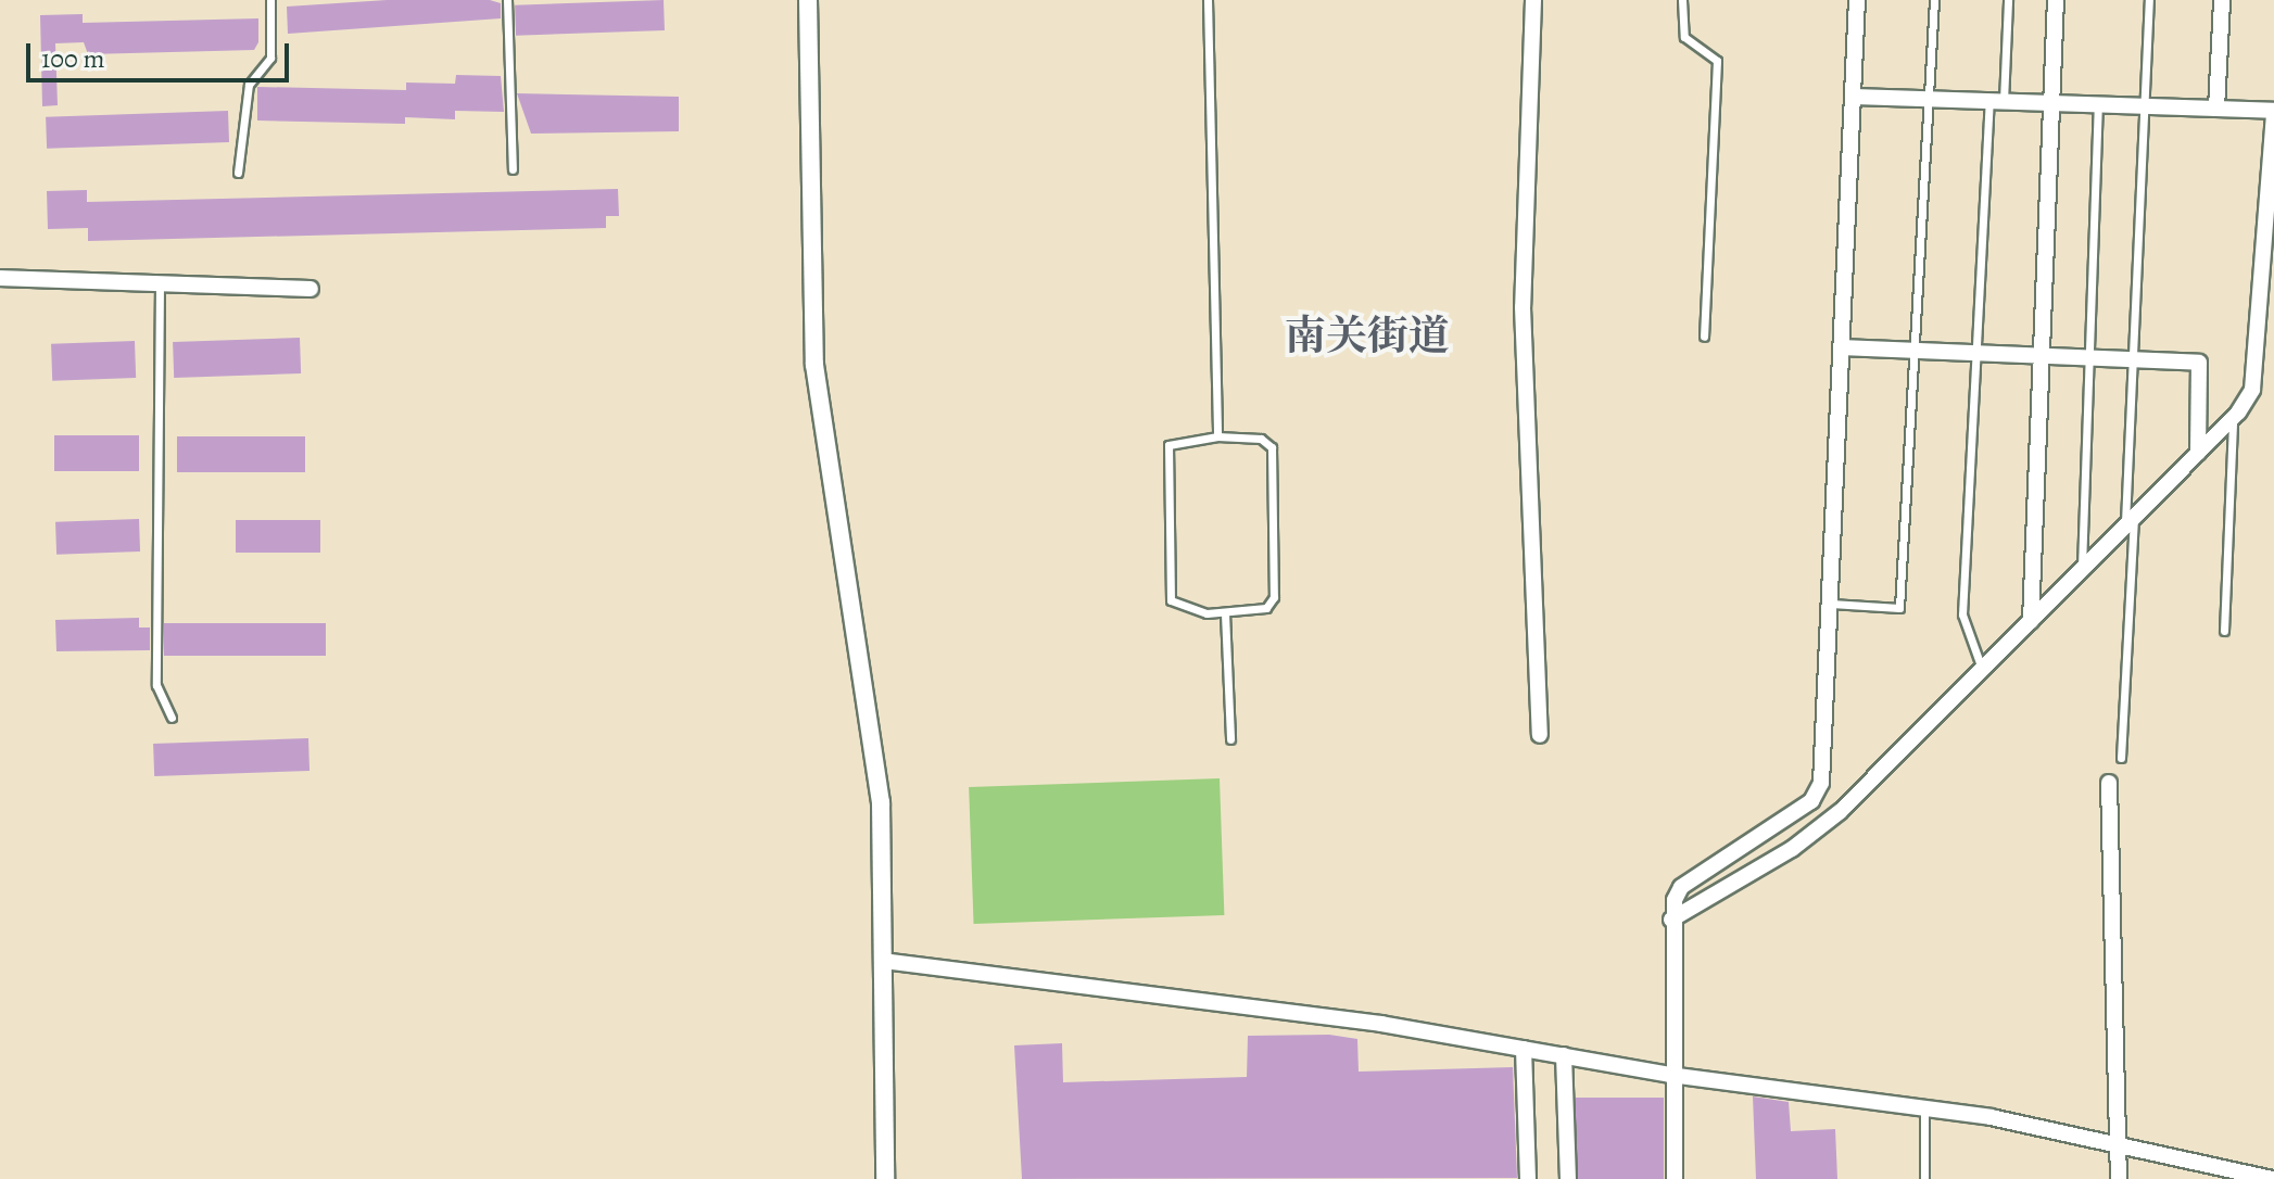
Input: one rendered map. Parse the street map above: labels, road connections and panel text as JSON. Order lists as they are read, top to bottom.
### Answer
{
  "districts": ["南关街道"],
  "scale_bar": "100 m"
}
